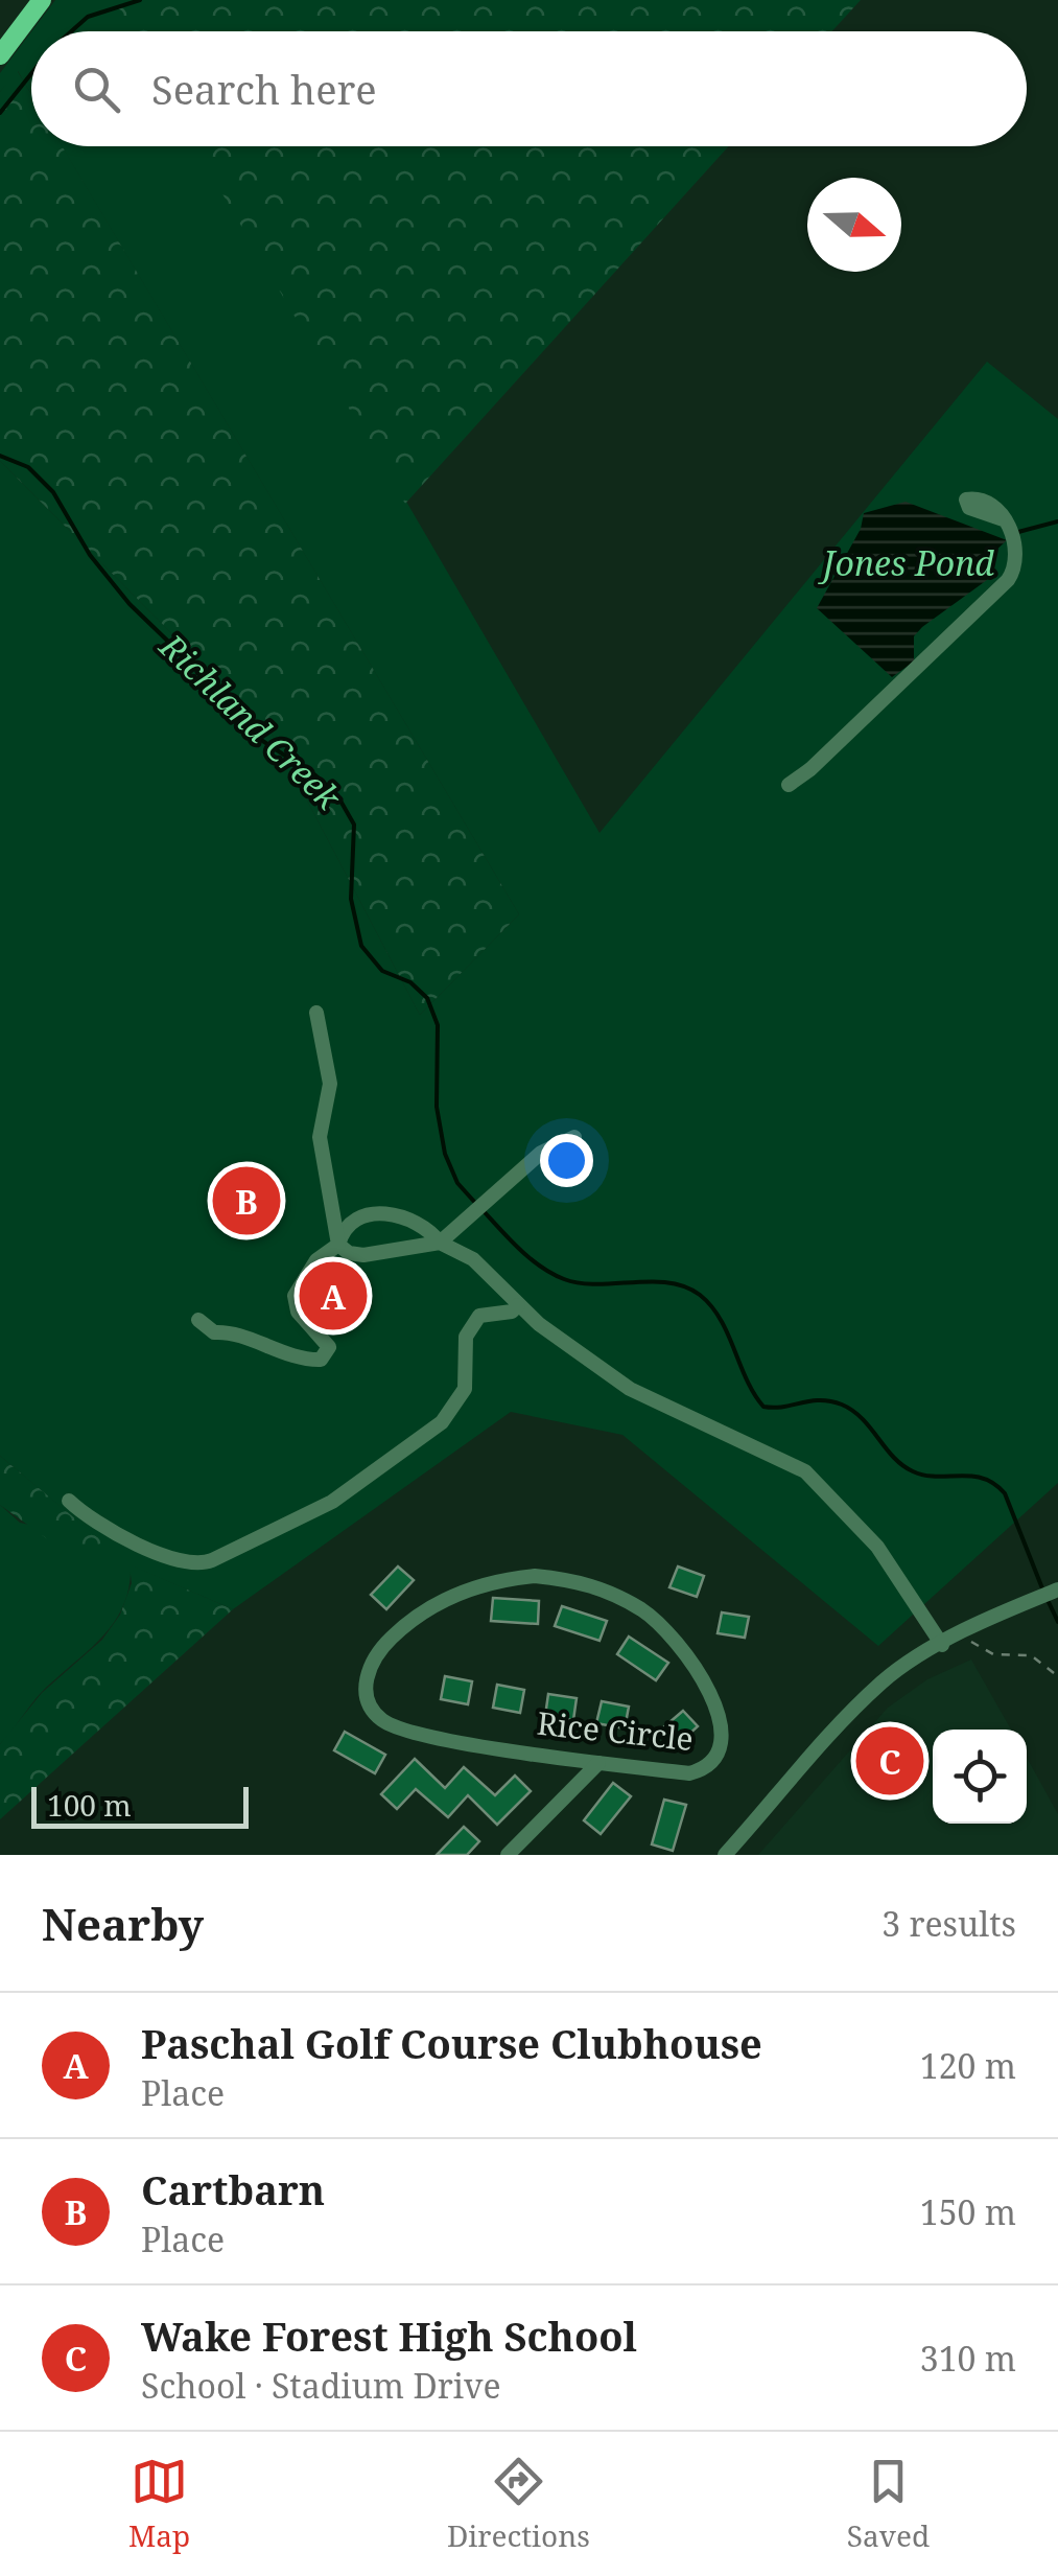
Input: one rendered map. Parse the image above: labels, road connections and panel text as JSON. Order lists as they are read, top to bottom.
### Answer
{
  "streets": {
    "street": ["Rice Circle"]
  },
  "water": ["Jones Pond", "Richland Creek"],
  "scale_bar": "100 m",
  "north": "right",
  "page": {
    "search": "Search here",
    "pins": ["B", "A", "C"],
    "scale": "100 m",
    "heading": ["Nearby", "3 results"],
    "list": [
      {
        "mark": "A",
        "name": "Paschal Golf Course Clubhouse",
        "note": "Place",
        "value": "120 m"
      },
      {
        "mark": "B",
        "name": "Cartbarn",
        "note": "Place",
        "value": "150 m"
      },
      {
        "mark": "C",
        "name": "Wake Forest High School",
        "note": "School · Stadium Drive",
        "value": "310 m"
      }
    ],
    "nav": ["Map", "Directions", "Saved"]
  }
}
